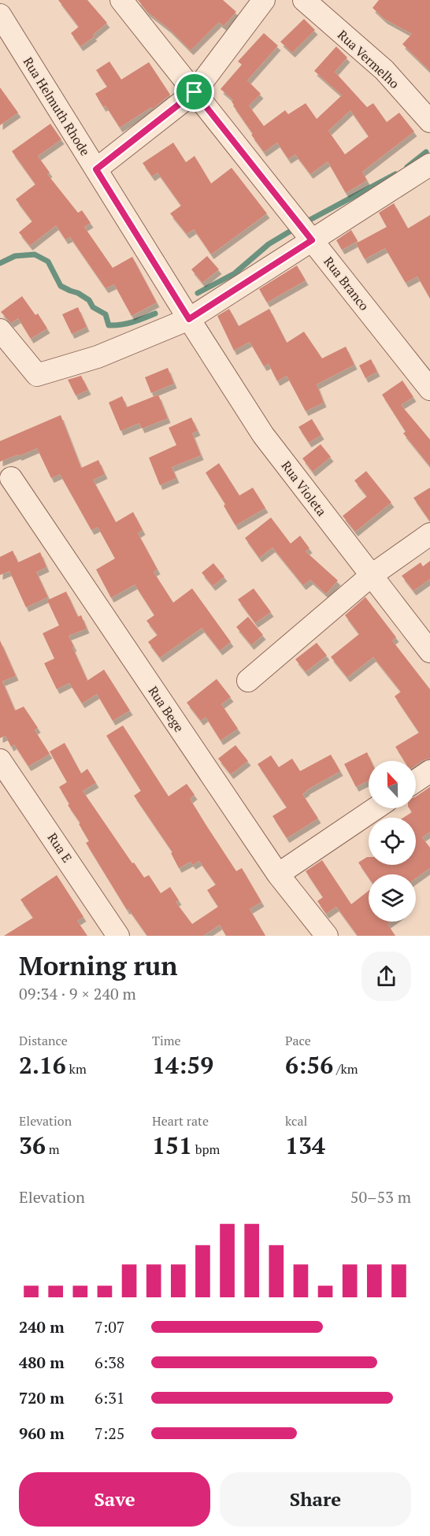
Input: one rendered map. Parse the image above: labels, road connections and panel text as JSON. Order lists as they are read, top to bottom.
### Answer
{
  "streets": {
    "street": [
      "Rua Vermelho",
      "Rua Helmuth Rhode",
      "Rua Branco",
      "Rua Violeta",
      "Rua Bege",
      "Rua E"
    ]
  },
  "crossings": [
    ["Rua Helmuth Rhode", "Rua Violeta"]
  ],
  "north": "top",
  "page": {
    "heading": ["Morning run", "09:34 · 9 × 240 m"],
    "stats": [
      ["Distance", "2.16 km"],
      ["Time", "14:59"],
      ["Pace", "6:56 /km"],
      ["Elevation", "36 m"],
      ["Heart rate", "151 bpm"],
      ["kcal", "134"]
    ],
    "chart": ["Elevation", "50–53 m"],
    "list": [
      {
        "name": "240 m",
        "note": "7:07"
      },
      {
        "name": "480 m",
        "note": "6:38"
      },
      {
        "name": "720 m",
        "note": "6:31"
      },
      {
        "name": "960 m",
        "note": "7:25"
      }
    ],
    "buttons": ["Save", "Share"]
  }
}
